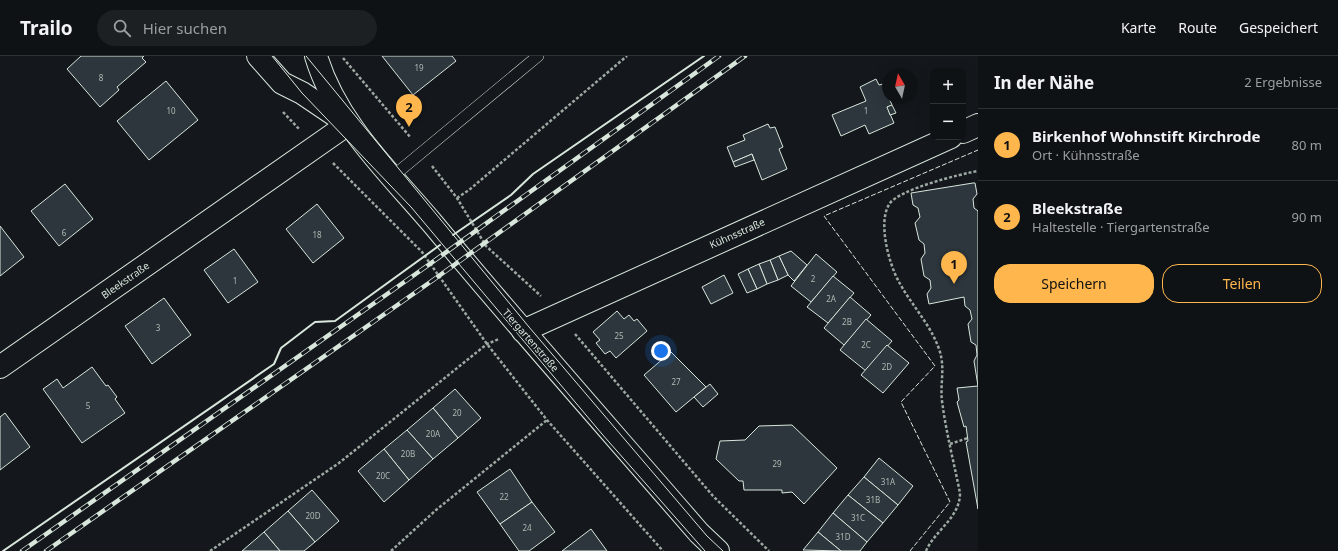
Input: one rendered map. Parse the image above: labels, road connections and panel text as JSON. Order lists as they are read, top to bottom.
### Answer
{
  "streets": {
    "street": ["Kühnsstraße", "Bleekstraße", "Tiergartenstraße"]
  },
  "crossings": [
    ["Kühnsstraße", "Tiergartenstraße"],
    ["Bleekstraße", "Tiergartenstraße"]
  ],
  "house_numbers": [
    "19",
    "8",
    "10",
    "1",
    "6",
    "18",
    "2",
    "1",
    "2A",
    "2B",
    "3",
    "25",
    "2C",
    "2D",
    "27",
    "5",
    "20",
    "20A",
    "20B",
    "29",
    "20C",
    "31A",
    "22",
    "31B",
    "20D",
    "31C",
    "24",
    "31D"
  ],
  "north": "top",
  "page": {
    "header": "Trailo",
    "search": "Hier suchen",
    "nav": ["Karte", "Route", "Gespeichert"],
    "heading": ["In der Nähe", "2 Ergebnisse"],
    "map_buttons": ["+", "−"],
    "pins": ["2", "1"],
    "list": [
      {
        "mark": "1",
        "name": "Birkenhof Wohnstift Kirchrode",
        "note": "Ort · Kühnsstraße",
        "value": "80 m"
      },
      {
        "mark": "2",
        "name": "Bleekstraße",
        "note": "Haltestelle · Tiergartenstraße",
        "value": "90 m"
      }
    ],
    "buttons": ["Speichern", "Teilen"]
  }
}
